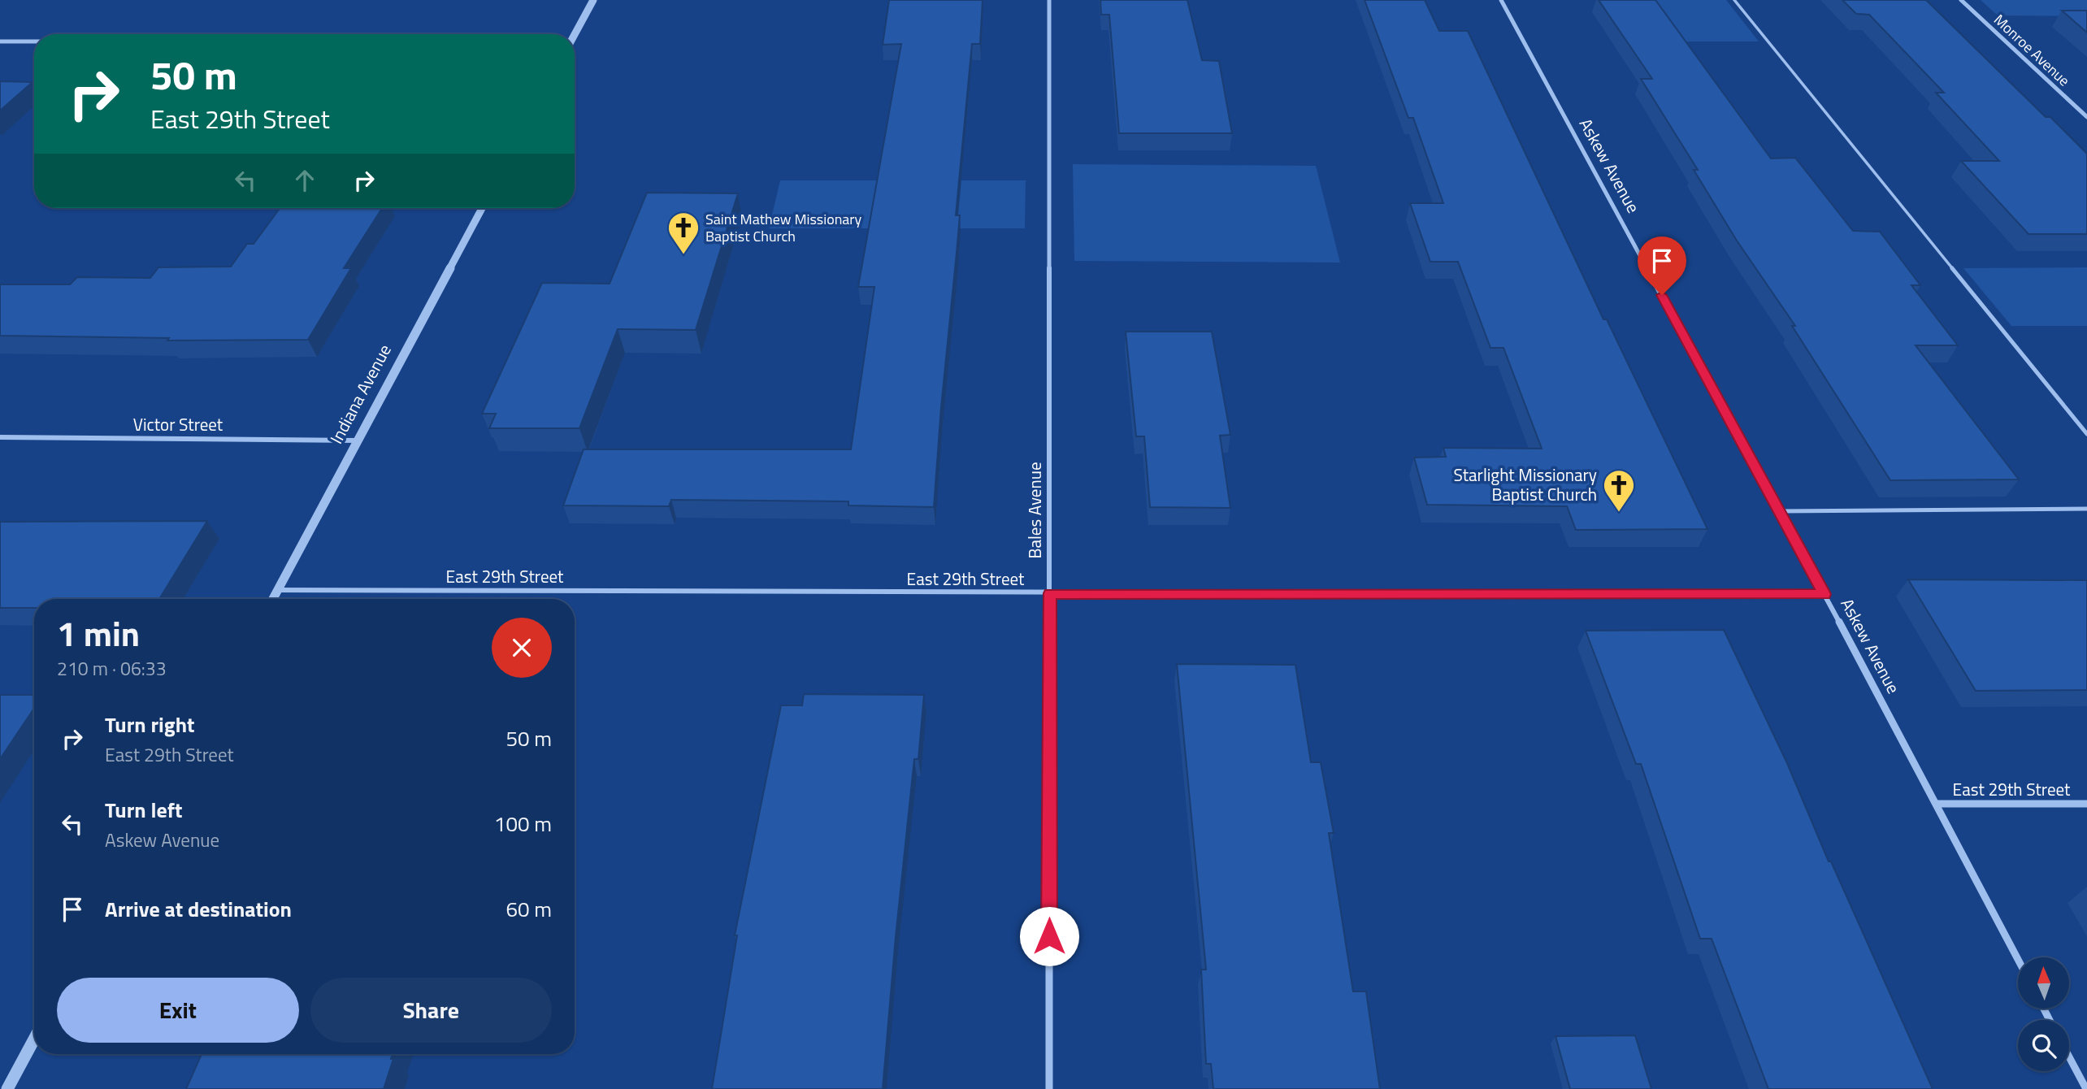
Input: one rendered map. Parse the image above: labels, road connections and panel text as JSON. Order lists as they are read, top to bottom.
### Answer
{
  "streets": {
    "street": [
      "Monroe Avenue",
      "Askew Avenue",
      "Indiana Avenue",
      "Victor Street",
      "Bales Avenue",
      "East 29th Street"
    ]
  },
  "crossings": [
    ["Askew Avenue", "East 29th Street"],
    ["Indiana Avenue", "Victor Street"],
    ["Indiana Avenue", "East 29th Street"],
    ["Bales Avenue", "East 29th Street"]
  ],
  "places": {
    "church": ["Saint Mathew Missionary Baptist Church", "Starlight Missionary Baptist Church"]
  },
  "north": "top",
  "page": {
    "turn": ["50 m", "East 29th Street"],
    "heading": ["1 min", "210 m · 06:33"],
    "list": [
      {
        "name": "Turn right",
        "note": "East 29th Street",
        "value": "50 m"
      },
      {
        "name": "Turn left",
        "note": "Askew Avenue",
        "value": "100 m"
      },
      {
        "name": "Arrive at destination",
        "value": "60 m"
      }
    ],
    "buttons": ["Exit", "Share"]
  }
}
